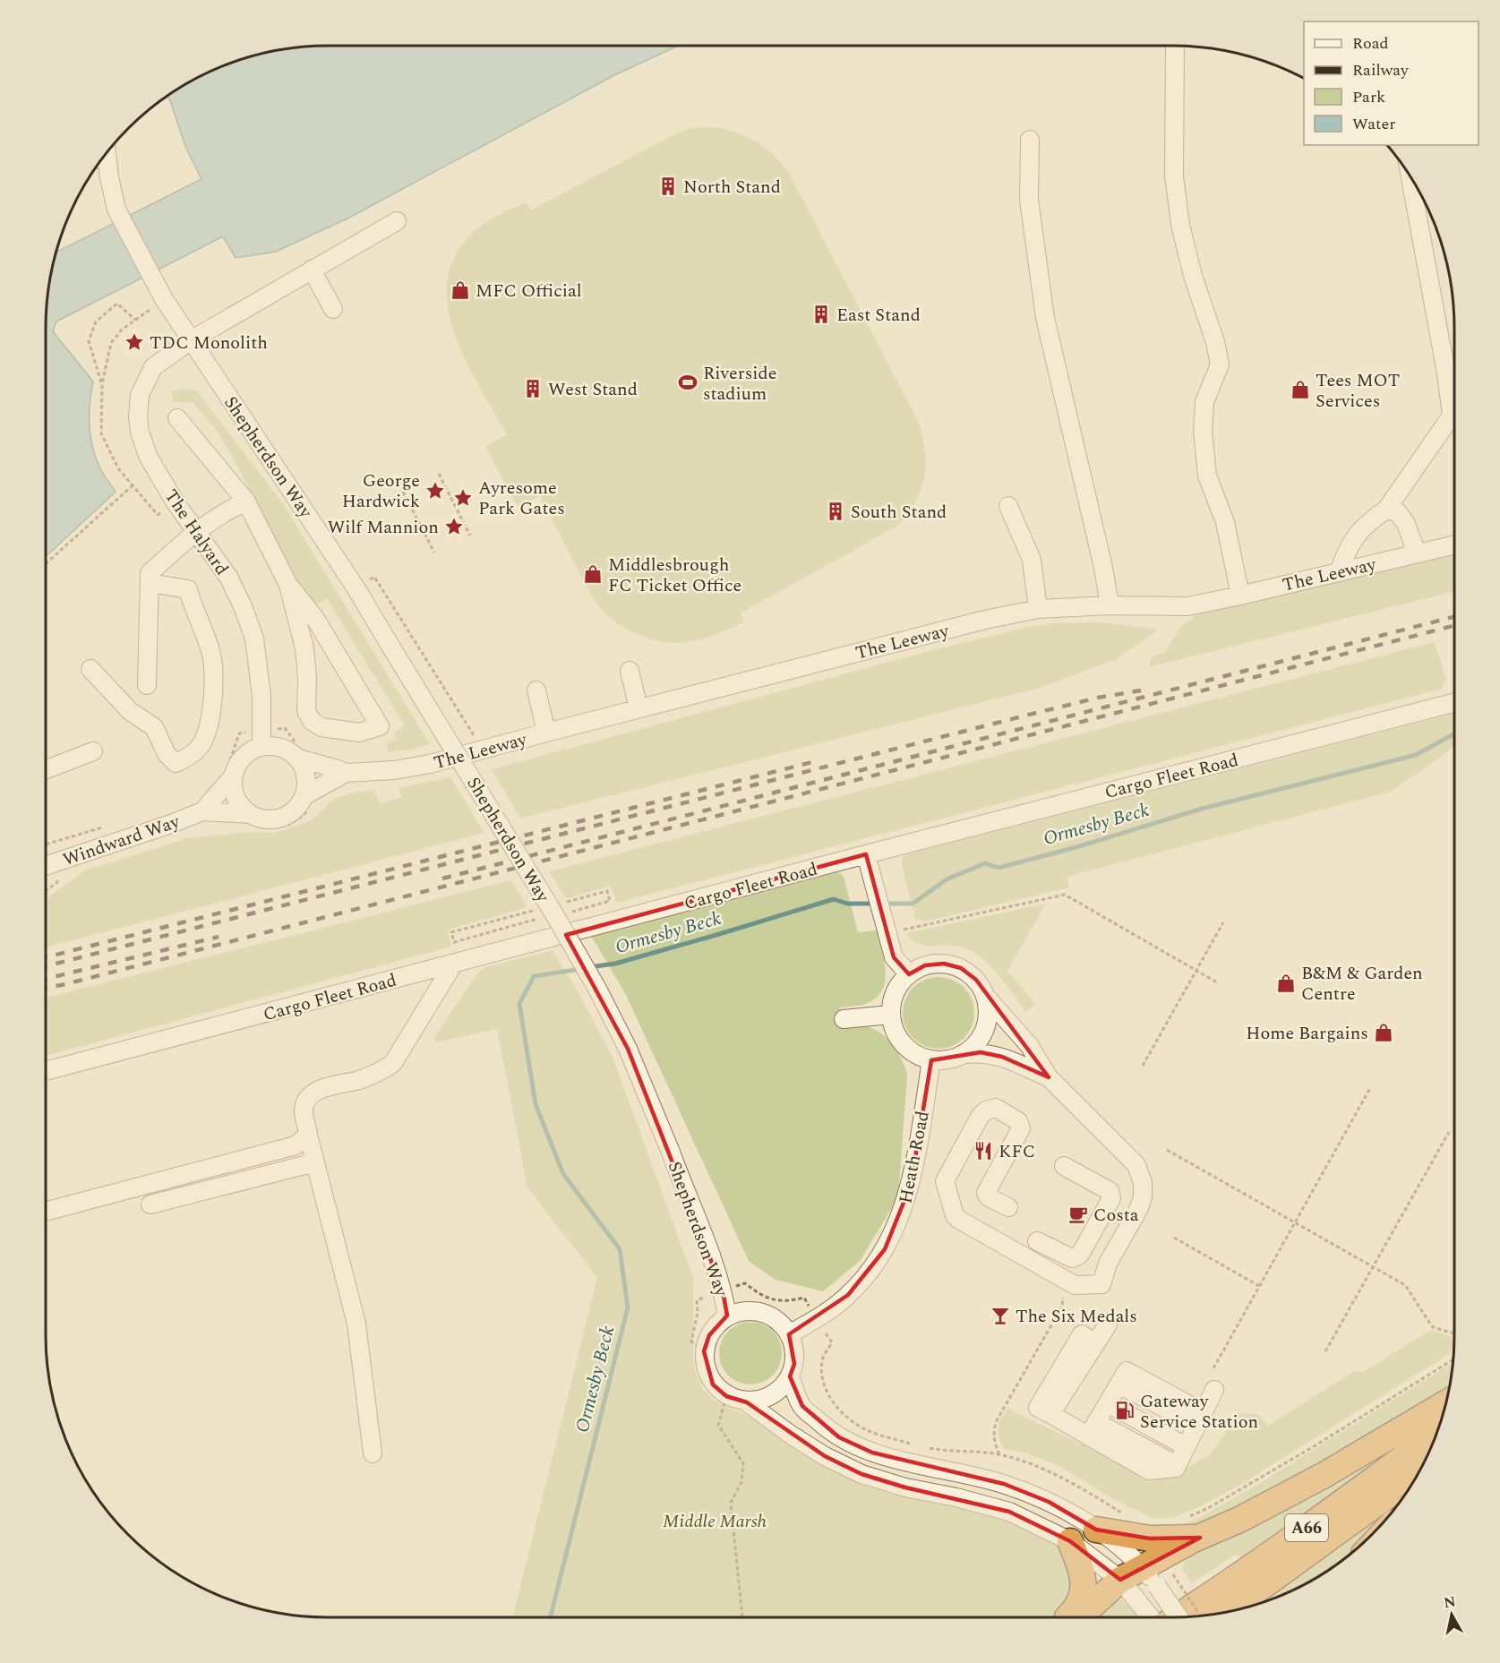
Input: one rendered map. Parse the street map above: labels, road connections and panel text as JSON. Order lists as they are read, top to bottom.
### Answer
{
  "streets": {
    "highway": ["A66"],
    "street": [
      "Shepherdson Way",
      "The Halyard",
      "The Leeway",
      "Cargo Fleet Road",
      "Windward Way",
      "Heath Road"
    ]
  },
  "crossings": [
    ["Shepherdson Way", "The Halyard"],
    ["Shepherdson Way", "Heath Road"],
    ["The Halyard", "The Leeway"],
    ["The Halyard", "Windward Way"],
    ["The Leeway", "Windward Way"]
  ],
  "water": ["Ormesby Beck"],
  "parks": ["Middle Marsh"],
  "places": {
    "building": [
      "North Stand",
      "East Stand",
      "West Stand",
      "South Stand"
    ],
    "shop": [
      "MFC Official",
      "Tees MOT Services",
      "Middlesbrough FC Ticket Office",
      "B&M & Garden Centre",
      "Home Bargains"
    ],
    "place": [
      "TDC Monolith",
      "George Hardwick",
      "Ayresome Park Gates",
      "Wilf Mannion"
    ],
    "sports": ["Riverside stadium"],
    "restaurant": ["KFC"],
    "cafe": ["Costa"],
    "bar": ["The Six Medals"],
    "fuel station": ["Gateway Service Station"]
  },
  "legend": [
    "Road",
    "Railway",
    "Park",
    "Water"
  ],
  "north": "top"
}
